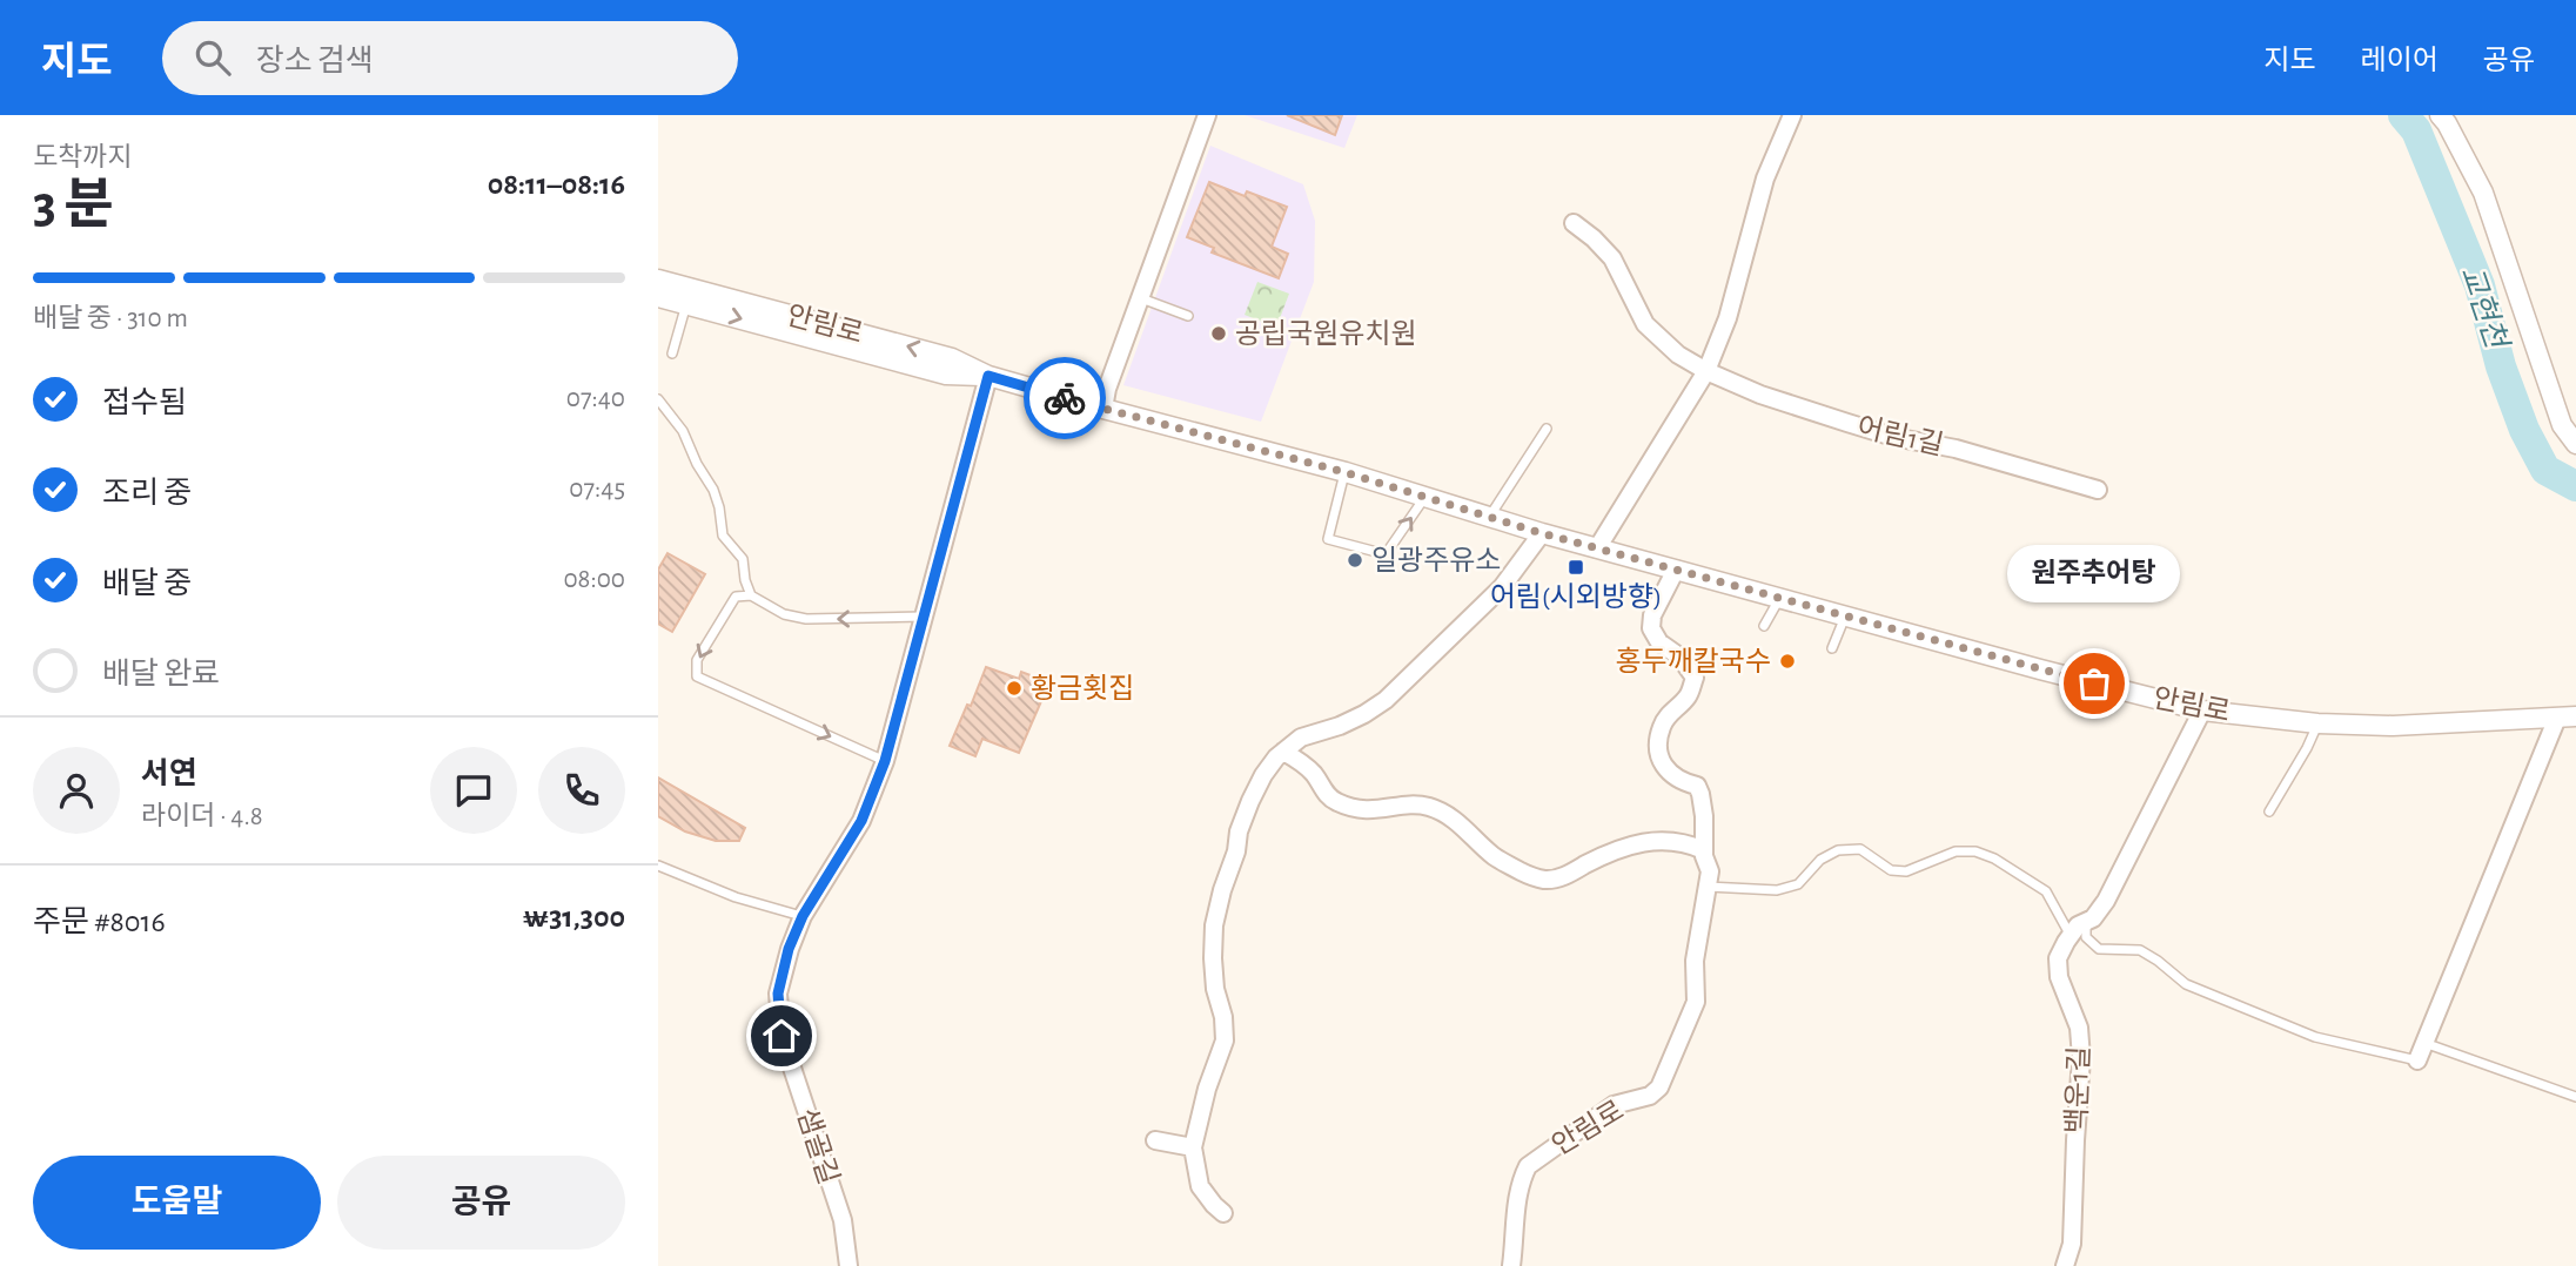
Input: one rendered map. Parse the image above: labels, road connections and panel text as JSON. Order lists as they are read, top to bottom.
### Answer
{
  "streets": {
    "street": [
      "안림로",
      "어림1길",
      "백운1길",
      "샘골길"
    ]
  },
  "crossings": [
    ["안림로", "백운1길"],
    ["안림로", "샘골길"]
  ],
  "water": ["교현천"],
  "places": {
    "other": [
      "공립국원유치원",
      "일광주유소",
      "홍두깨칼국수",
      "원주추어탕",
      "황금횟집"
    ],
    "transit": ["어림(시외방향)"]
  },
  "page": {
    "header": "지도",
    "search": "장소 검색",
    "nav": ["지도", "레이어", "공유"],
    "heading": ["3 분", "도착까지", "08:11–08:16"],
    "panel": [
      "서연",
      "라이더 · 4.8",
      "주문 #8016",
      "₩31,300"
    ],
    "bar": "배달 중 · 310 m",
    "list": [
      ["접수됨", "07:40"],
      ["조리 중", "07:45"],
      ["배달 중", "08:00"],
      "배달 완료"
    ],
    "bubble": "원주추어탕",
    "buttons": ["도움말", "공유"]
  }
}
